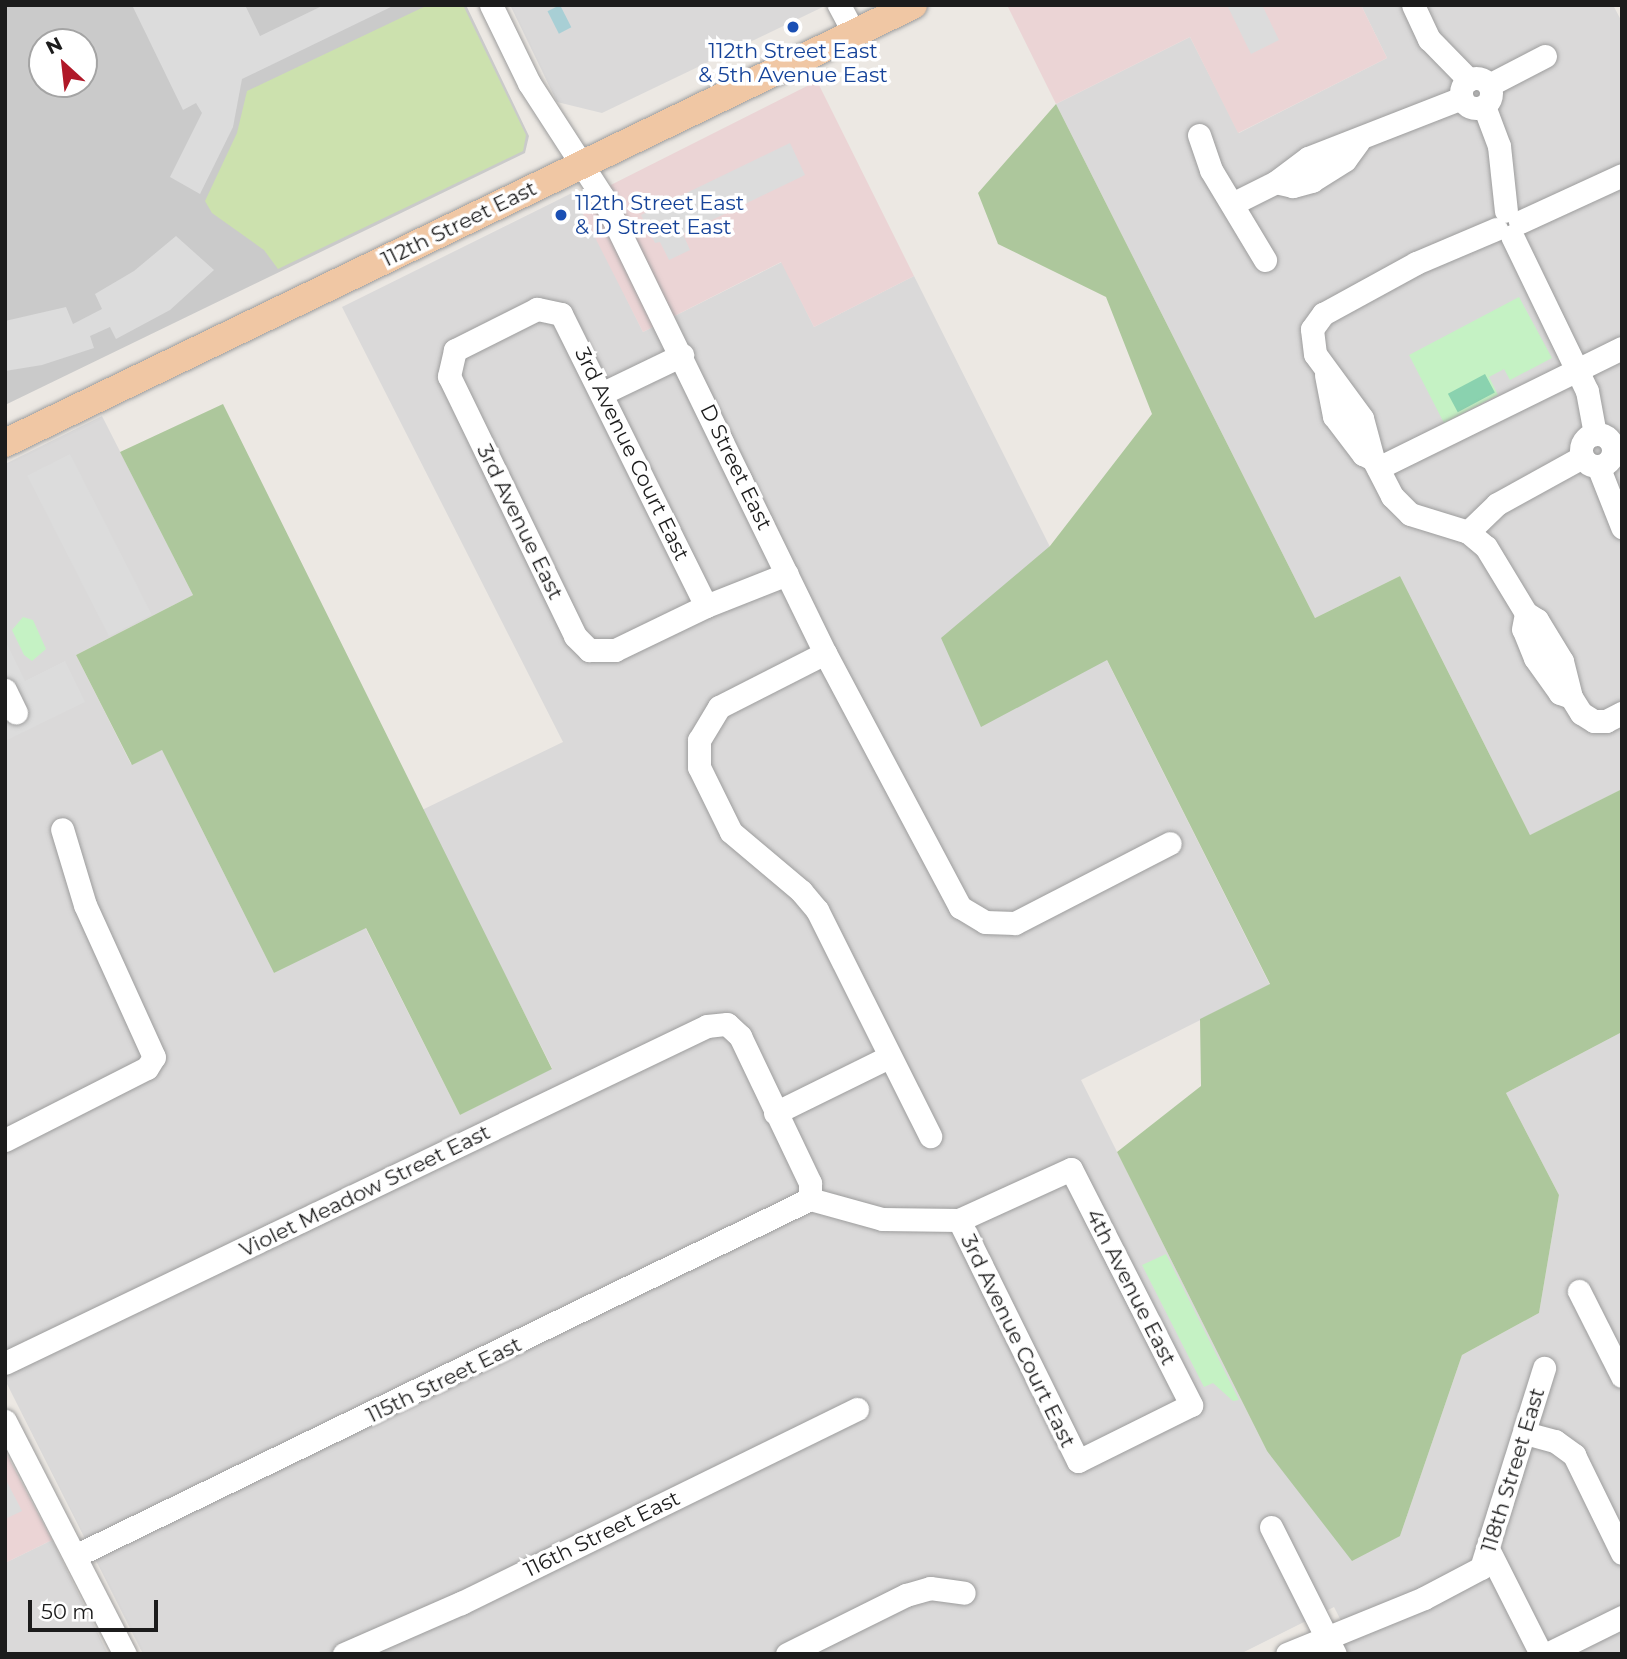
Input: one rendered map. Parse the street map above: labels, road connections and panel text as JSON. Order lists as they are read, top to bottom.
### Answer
{
  "streets": {
    "main road": ["112th Street East"],
    "street": [
      "3rd Avenue Court East",
      "D Street East",
      "3rd Avenue East",
      "Violet Meadow Street East",
      "4th Avenue East",
      "115th Street East",
      "118th Street East",
      "116th Street East"
    ]
  },
  "crossings": [
    ["112th Street East", "D Street East"],
    ["3rd Avenue Court East", "3rd Avenue East"],
    ["3rd Avenue Court East", "4th Avenue East"]
  ],
  "places": ["112th Street East & 5th Avenue East", "112th Street East & D Street East"],
  "scale_bar": "50 m",
  "north": "top left"
}
